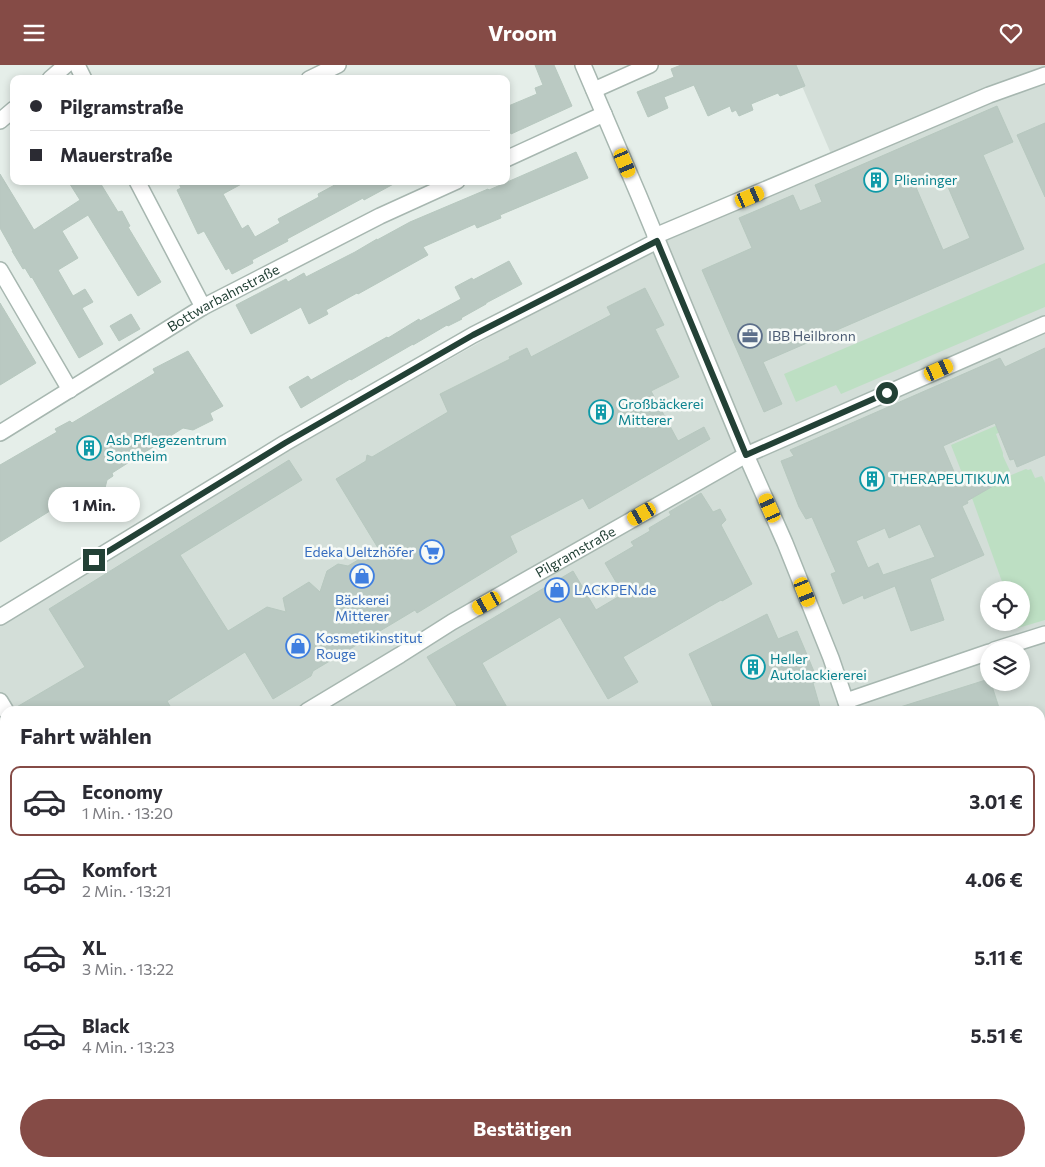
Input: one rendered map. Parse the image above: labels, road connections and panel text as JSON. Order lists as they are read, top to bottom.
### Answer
{
  "streets": {
    "street": ["Bottwarbahnstraße", "Pilgramstraße"]
  },
  "places": {
    "building": [
      "Plieninger",
      "Großbäckerei Mitterer",
      "Asb Pflegezentrum Sontheim",
      "THERAPEUTIKUM",
      "Heller Autolackiererei"
    ],
    "office": ["IBB Heilbronn"],
    "supermarket": ["Edeka Ueltzhöfer"],
    "shop": ["Bäckerei Mitterer", "LACKPEN.de", "Kosmetikinstitut Rouge"]
  },
  "page": {
    "header": "Vroom",
    "banner": ["Pilgramstraße", "Mauerstraße"],
    "bubble": "1 Min.",
    "heading": "Fahrt wählen",
    "list": [
      {
        "name": "Economy",
        "note": "1 Min. · 13:20",
        "value": "3.01 €"
      },
      {
        "name": "Komfort",
        "note": "2 Min. · 13:21",
        "value": "4.06 €"
      },
      {
        "name": "XL",
        "note": "3 Min. · 13:22",
        "value": "5.11 €"
      },
      {
        "name": "Black",
        "note": "4 Min. · 13:23",
        "value": "5.51 €"
      }
    ],
    "buttons": "Bestätigen"
  }
}
